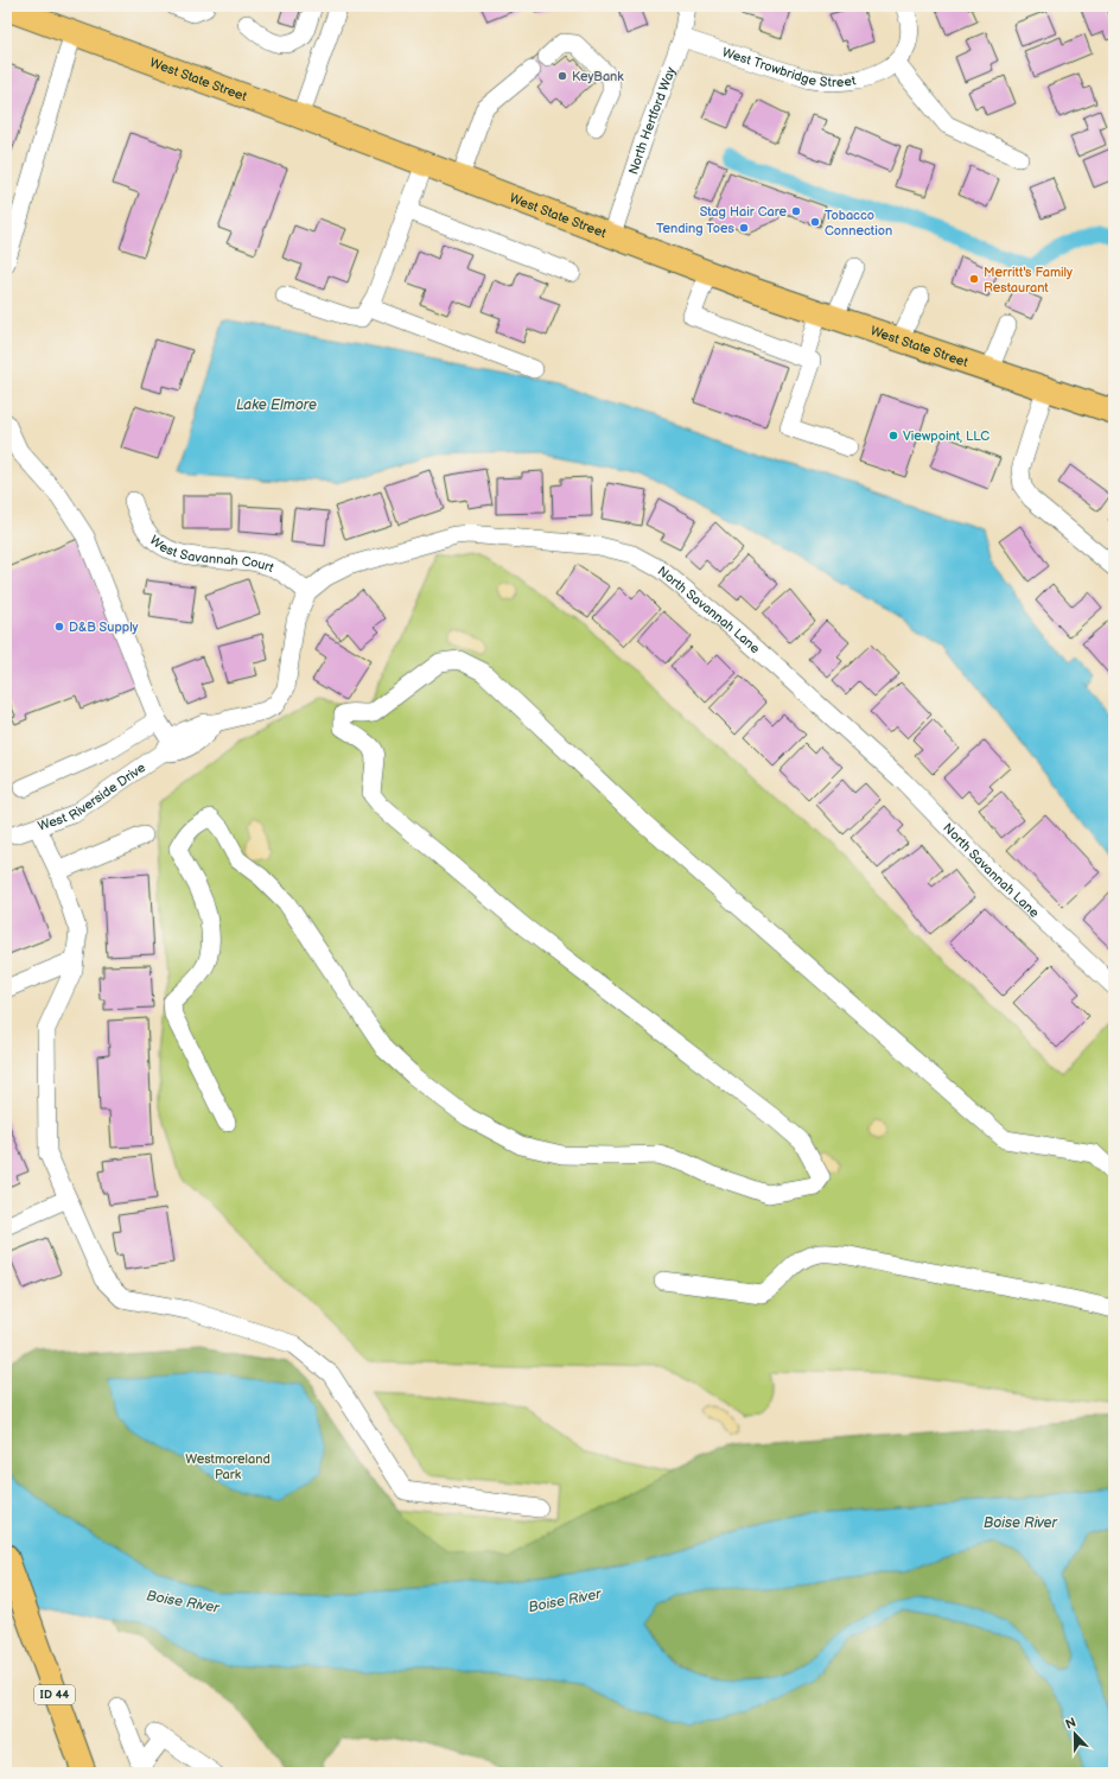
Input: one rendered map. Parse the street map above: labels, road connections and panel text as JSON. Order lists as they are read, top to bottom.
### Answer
{
  "streets": {
    "main road": ["West State Street", "ID 44"],
    "street": [
      "West Trowbridge Street",
      "North Hertford Way",
      "West Savannah Court",
      "North Savannah Lane",
      "West Riverside Drive"
    ]
  },
  "crossings": [
    ["West Trowbridge Street", "North Hertford Way"],
    ["West State Street", "North Hertford Way"],
    ["West Savannah Court", "North Savannah Lane"],
    ["North Savannah Lane", "West Riverside Drive"]
  ],
  "water": ["Lake Elmore", "Boise River"],
  "parks": ["Westmoreland Park"],
  "places": [
    "KeyBank",
    "Stag Hair Care",
    "Tobacco Connection",
    "Tending Toes",
    "Merritt's Family Restaurant",
    "Viewpoint, LLC",
    "D&B Supply"
  ],
  "north": "top"
}
